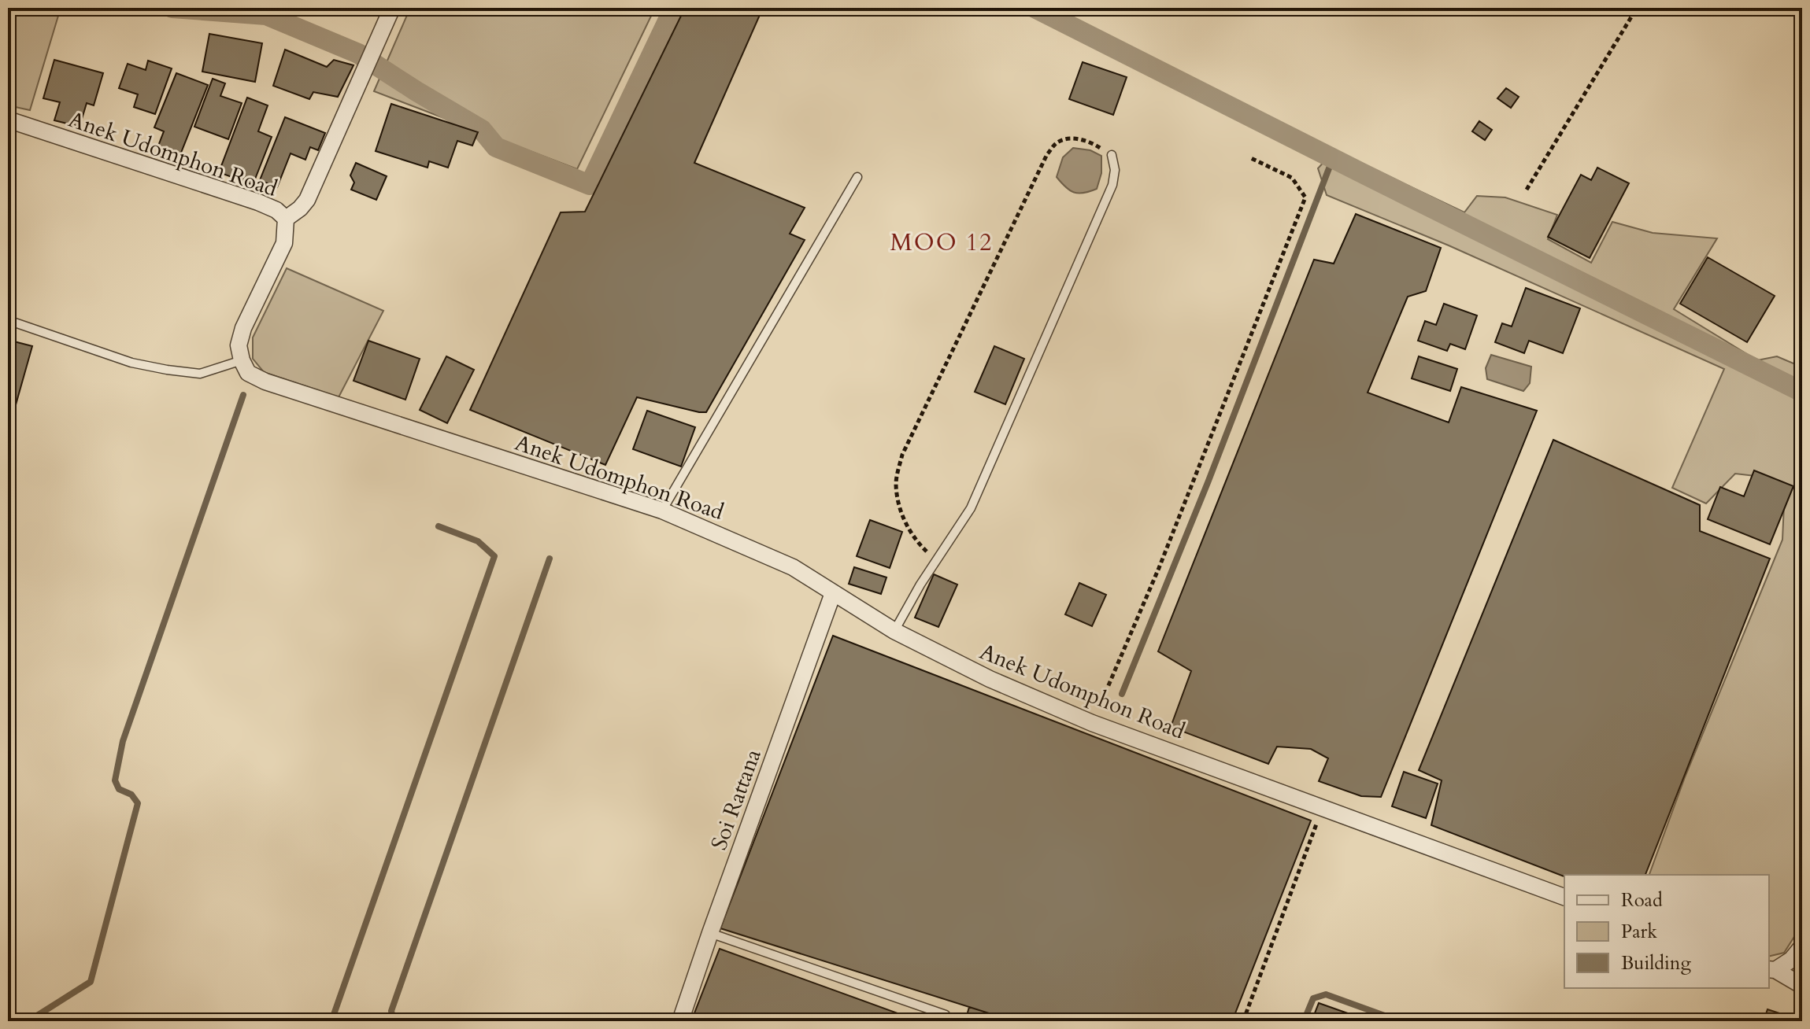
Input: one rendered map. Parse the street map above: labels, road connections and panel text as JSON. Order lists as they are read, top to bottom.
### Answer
{
  "streets": {
    "street": ["Anek Udomphon Road", "Soi Rattana"]
  },
  "crossings": [
    ["Anek Udomphon Road", "Soi Rattana"]
  ],
  "districts": ["MOO 12"],
  "legend": ["Road", "Park", "Building"]
}
